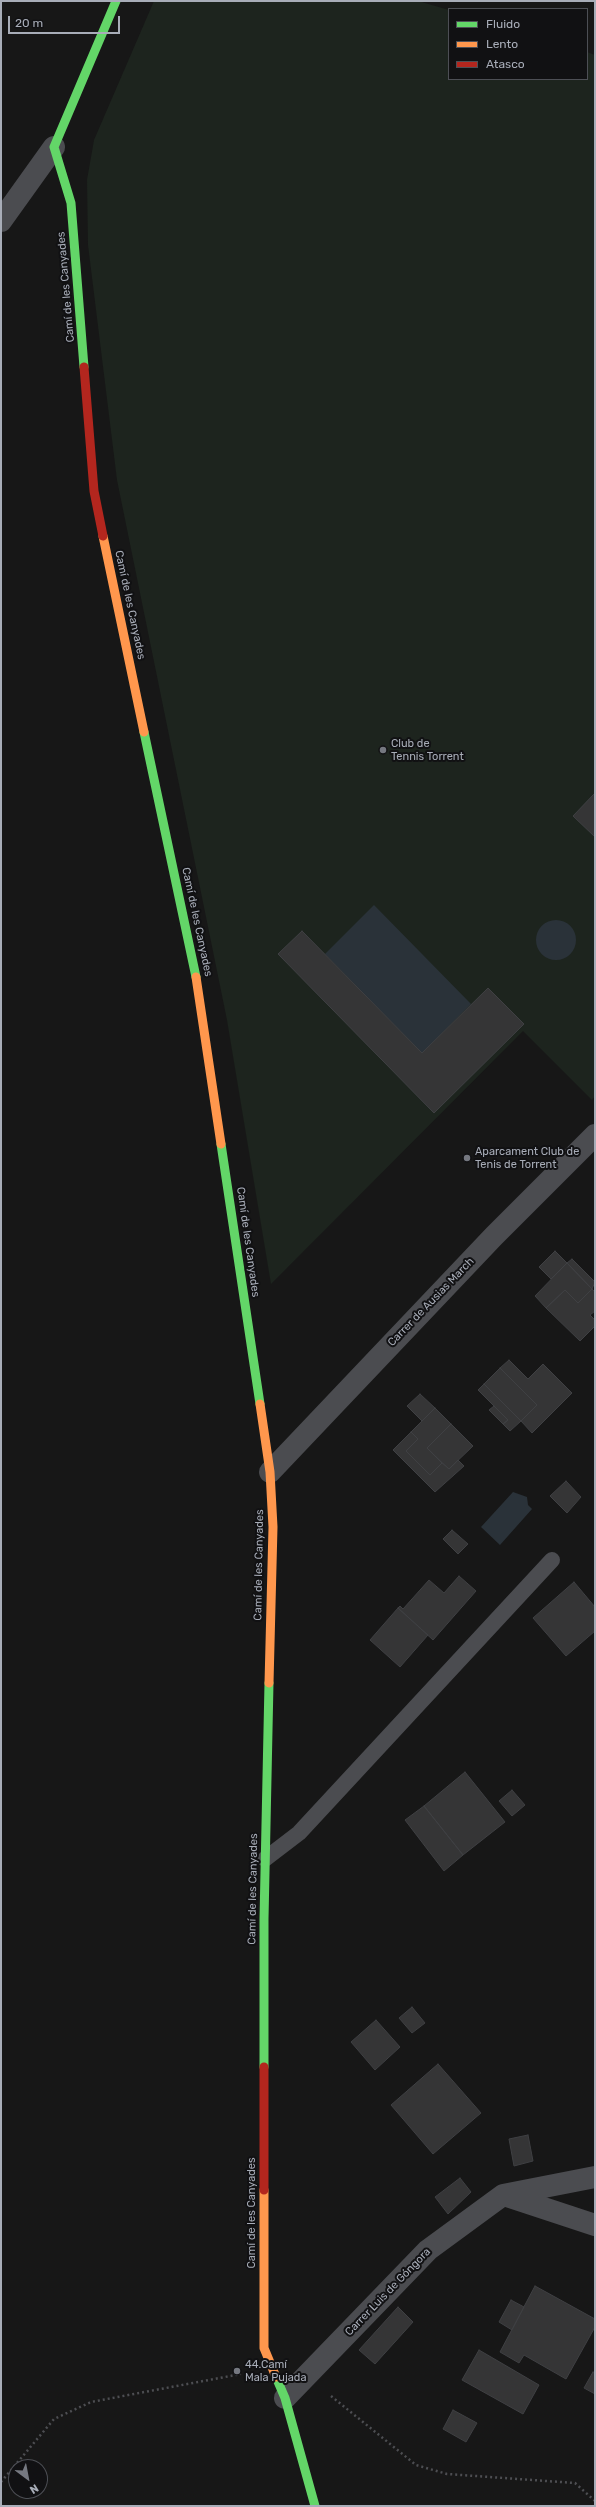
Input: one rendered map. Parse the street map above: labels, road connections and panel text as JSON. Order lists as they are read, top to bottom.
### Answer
{
  "streets": {
    "street": ["Camí de les Canyades", "Carrer de Ausias March", "Carrer Luis de Góngora"]
  },
  "crossings": [
    ["Camí de les Canyades", "Carrer de Ausias March"],
    ["Camí de les Canyades", "Carrer Luis de Góngora"]
  ],
  "places": ["Club de Tennis Torrent", "Aparcament Club de Tenis de Torrent", "44.Camí Mala Pujada"],
  "legend": ["Fluido", "Lento", "Atasco"],
  "scale_bar": "20 m",
  "north": "bottom right"
}
